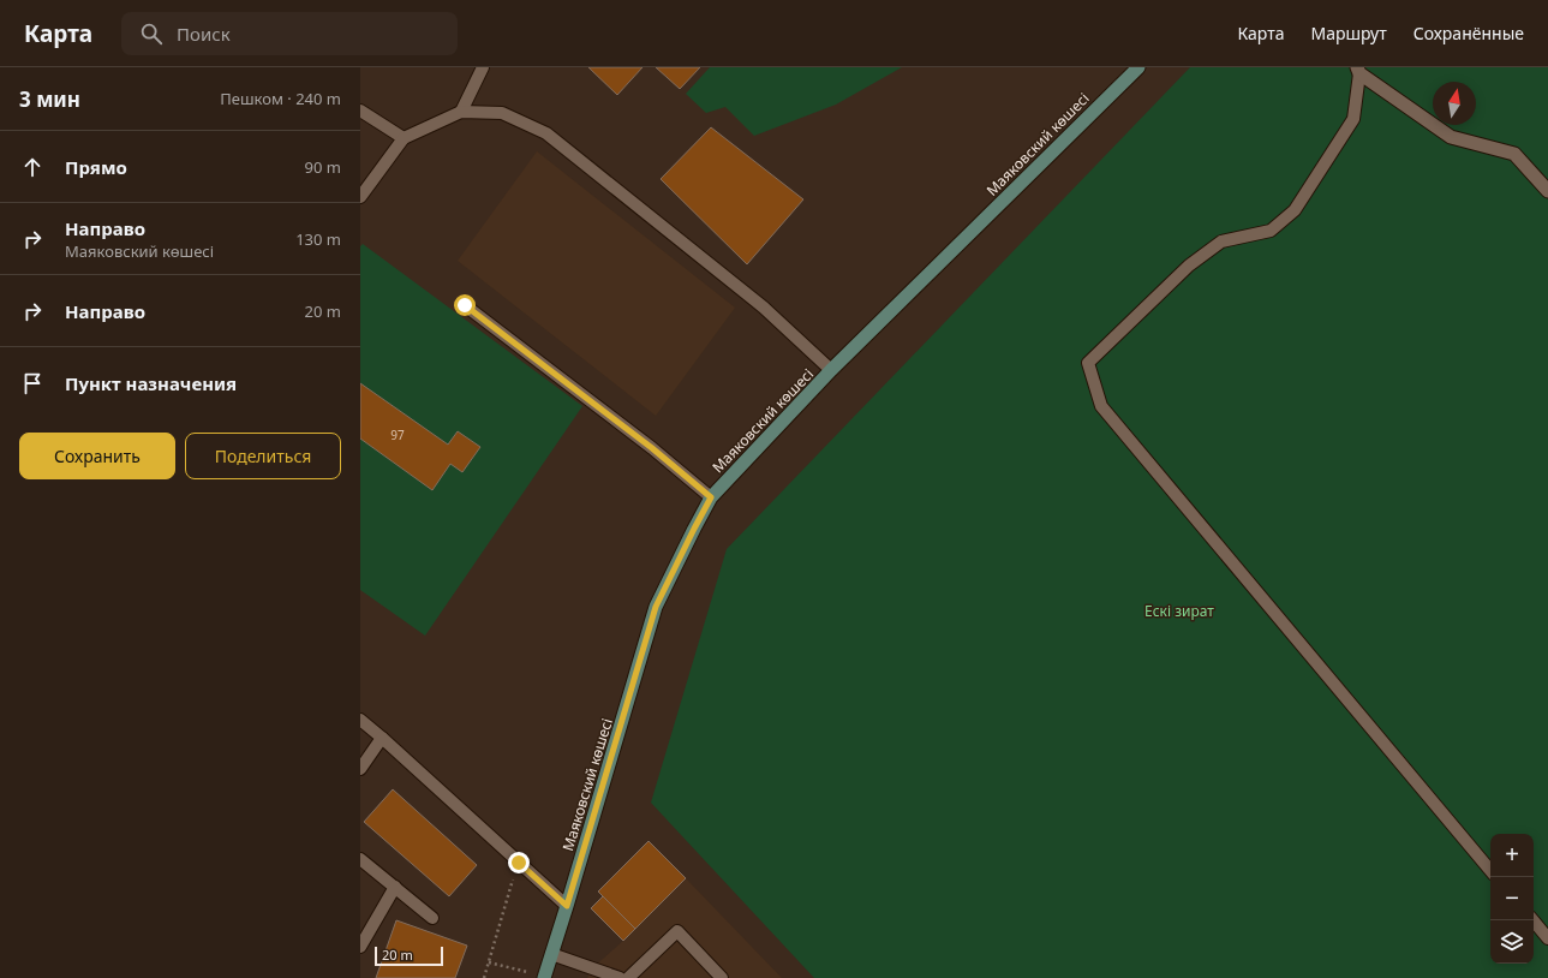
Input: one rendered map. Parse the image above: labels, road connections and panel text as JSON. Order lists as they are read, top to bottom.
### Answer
{
  "streets": {
    "main road": ["Маяковский көшесі"]
  },
  "parks": ["Ескі зират"],
  "house_numbers": ["97"],
  "scale_bar": "20 m",
  "north": "top",
  "page": {
    "header": "Карта",
    "search": "Поиск",
    "nav": ["Карта", "Маршрут", "Сохранённые"],
    "heading": ["3 мин", "Пешком · 240 m"],
    "list": [
      ["Прямо", "90 m"],
      ["Направо", "Маяковский көшесі", "130 m"],
      ["Направо", "20 m"],
      "Пункт назначения"
    ],
    "buttons": ["Сохранить", "Поделиться"],
    "map_buttons": ["+", "−"],
    "scale": "20 m"
  }
}
